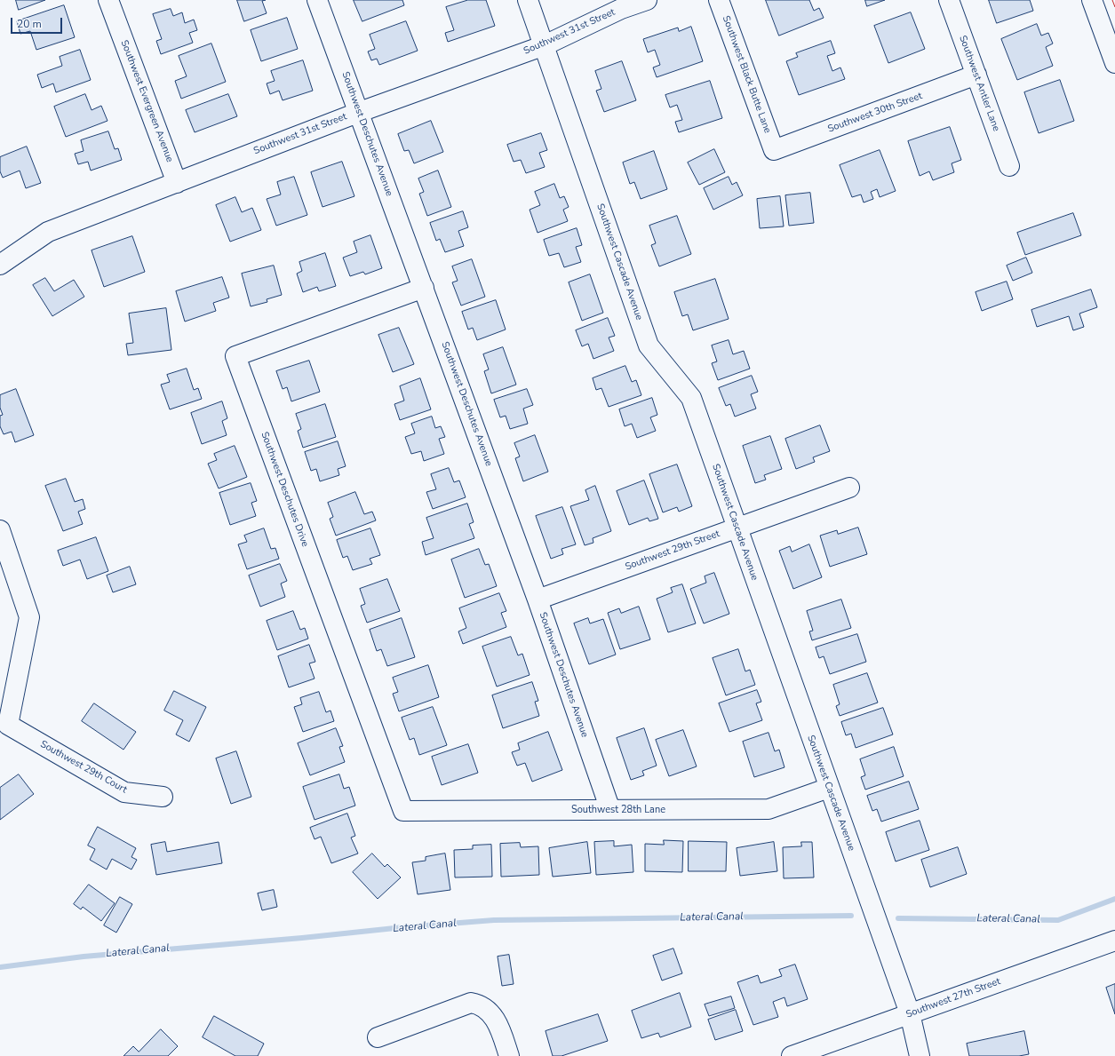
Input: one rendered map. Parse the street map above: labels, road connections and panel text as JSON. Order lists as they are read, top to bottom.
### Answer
{
  "streets": {
    "street": [
      "Southwest 31st Street",
      "Southwest Black Butte Lane",
      "Southwest Antler Lane",
      "Southwest Evergreen Avenue",
      "Southwest 30th Street",
      "Southwest Deschutes Avenue",
      "Southwest Cascade Avenue",
      "Southwest Deschutes Drive",
      "Southwest 29th Street",
      "Southwest 29th Court",
      "Southwest 28th Lane",
      "Southwest 27th Street"
    ]
  },
  "crossings": [
    ["Southwest 31st Street", "Southwest Evergreen Avenue"],
    ["Southwest 31st Street", "Southwest Deschutes Avenue"],
    ["Southwest 31st Street", "Southwest Cascade Avenue"],
    ["Southwest Black Butte Lane", "Southwest 30th Street"],
    ["Southwest Antler Lane", "Southwest 30th Street"],
    ["Southwest Deschutes Avenue", "Southwest Deschutes Drive"],
    ["Southwest Deschutes Avenue", "Southwest 29th Street"],
    ["Southwest Deschutes Avenue", "Southwest 28th Lane"],
    ["Southwest Cascade Avenue", "Southwest 29th Street"],
    ["Southwest Cascade Avenue", "Southwest 28th Lane"],
    ["Southwest Cascade Avenue", "Southwest 27th Street"],
    ["Southwest Deschutes Drive", "Southwest 28th Lane"]
  ],
  "water": ["Lateral Canal"],
  "scale_bar": "20 m"
}
